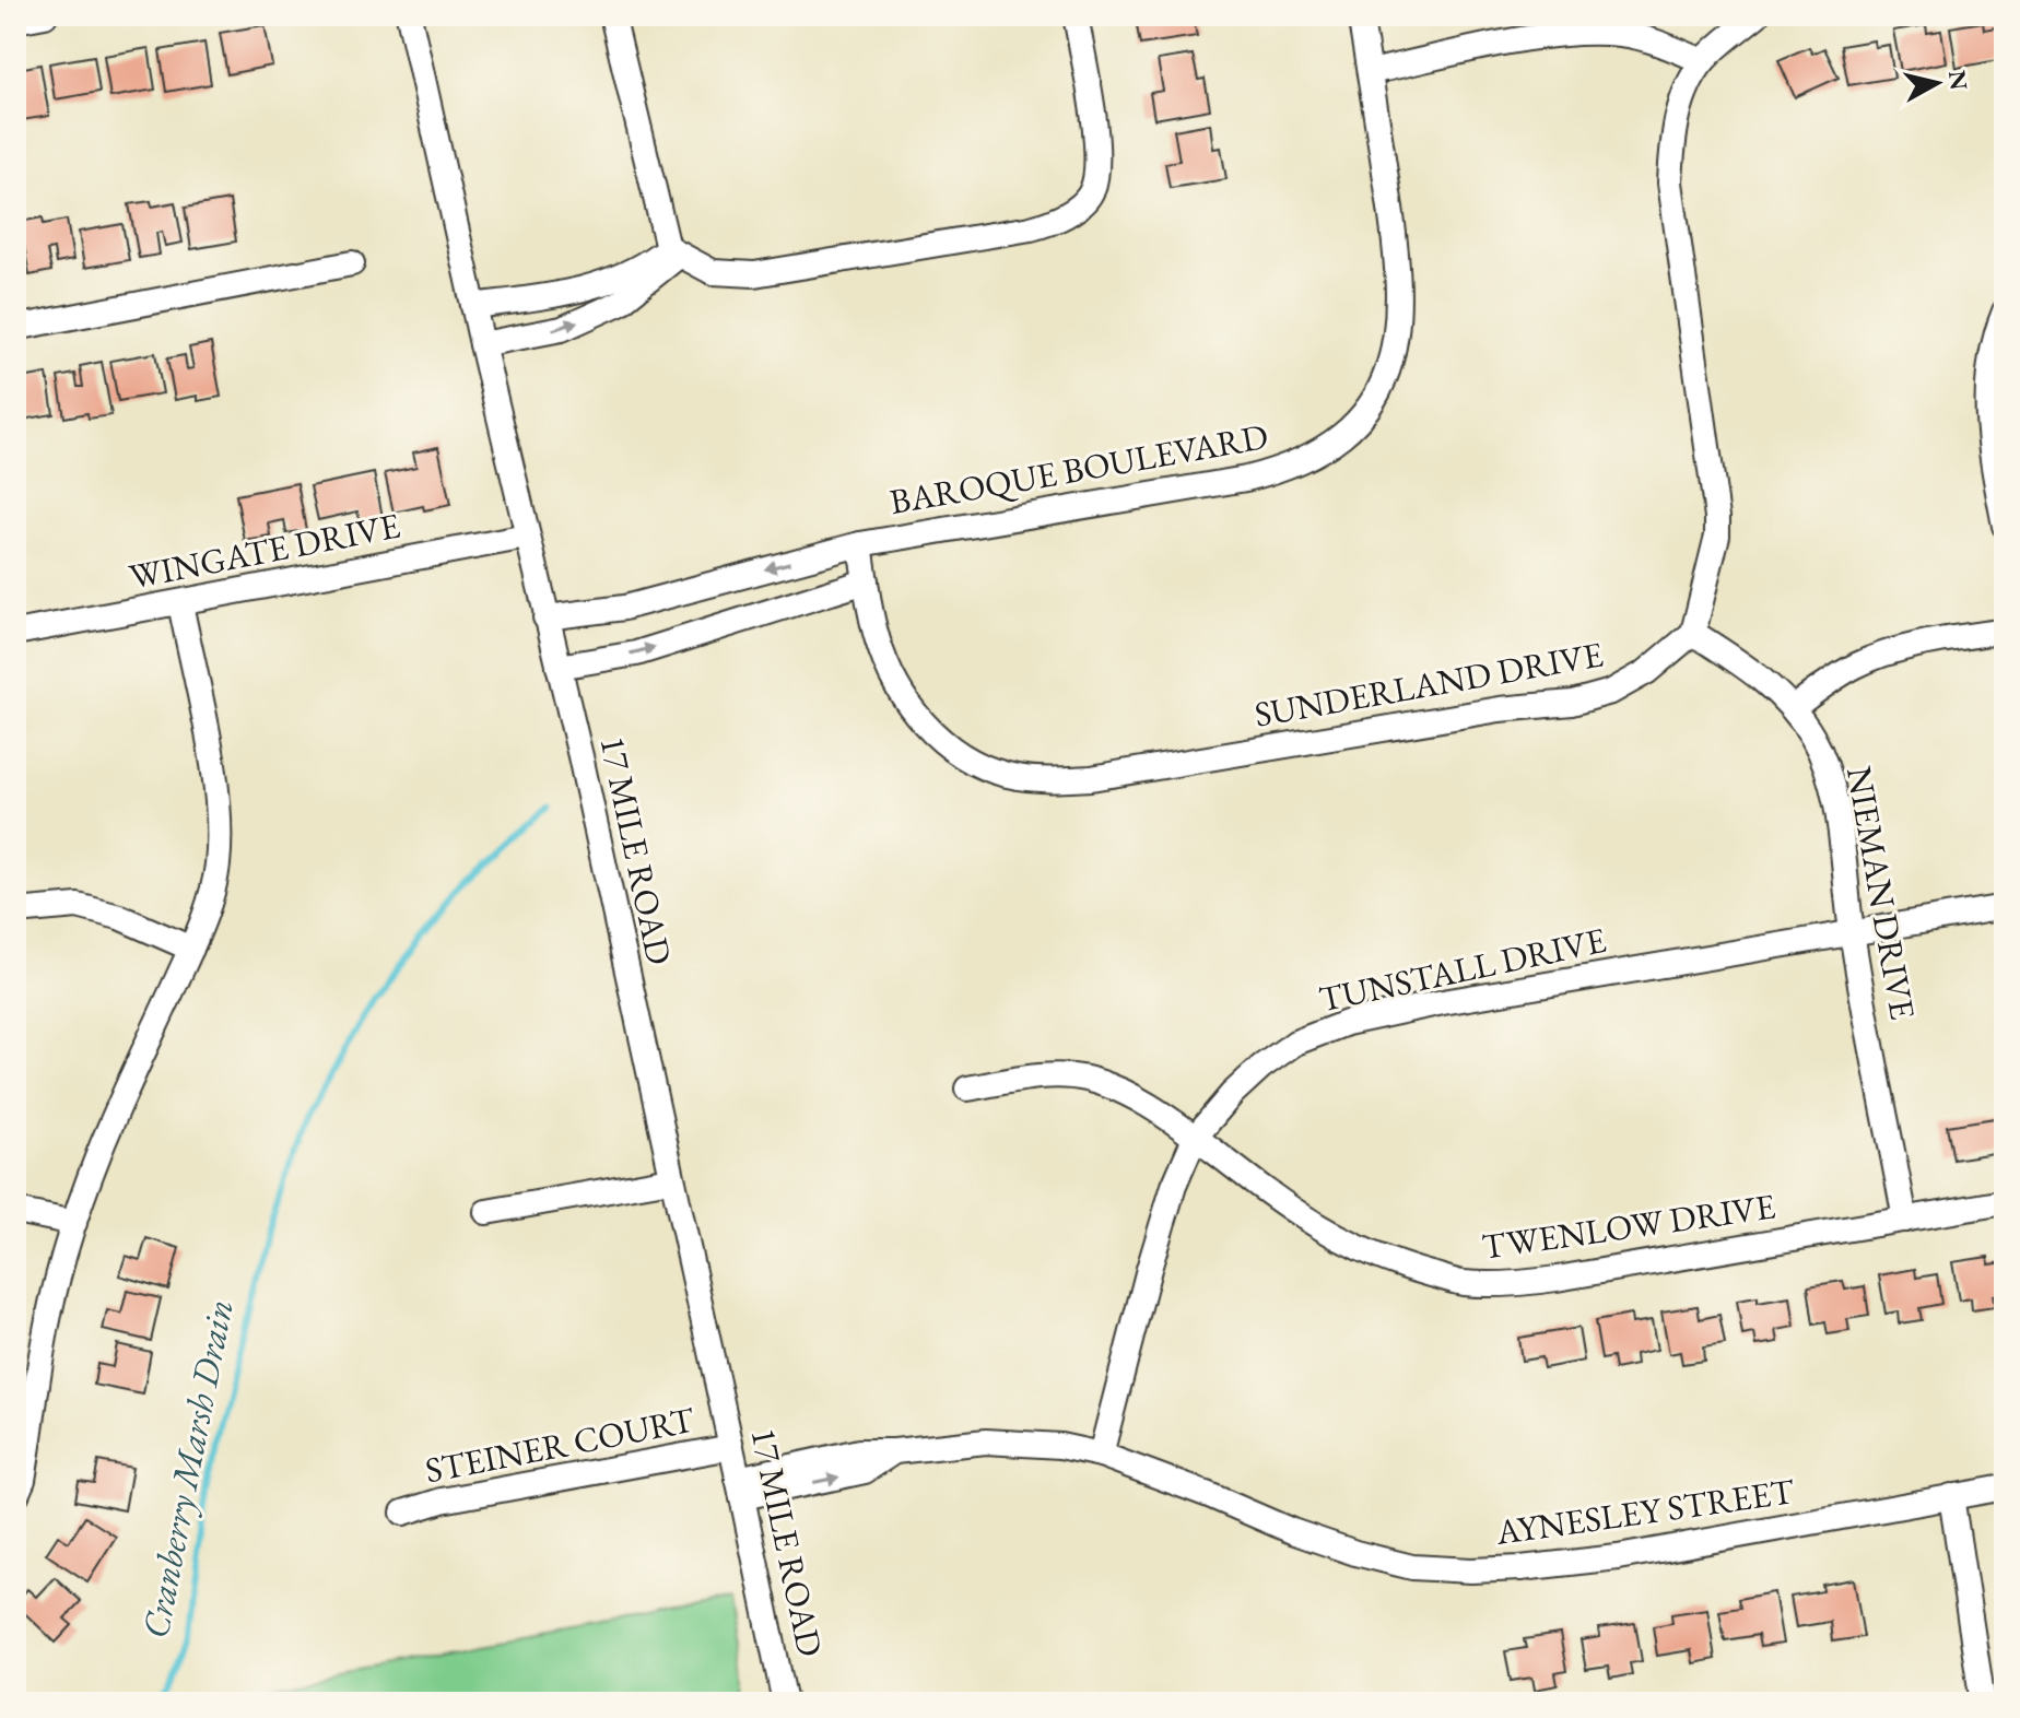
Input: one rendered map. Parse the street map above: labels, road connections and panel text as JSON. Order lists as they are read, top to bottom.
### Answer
{
  "streets": {
    "street": [
      "BAROQUE BOULEVARD",
      "WINGATE DRIVE",
      "SUNDERLAND DRIVE",
      "17 MILE ROAD",
      "NIEMAN DRIVE",
      "TUNSTALL DRIVE",
      "TWENLOW DRIVE",
      "STEINER COURT",
      "AYNESLEY STREET"
    ]
  },
  "crossings": [
    ["BAROQUE BOULEVARD", "SUNDERLAND DRIVE"],
    ["BAROQUE BOULEVARD", "17 MILE ROAD"],
    ["WINGATE DRIVE", "17 MILE ROAD"],
    ["SUNDERLAND DRIVE", "NIEMAN DRIVE"],
    ["17 MILE ROAD", "STEINER COURT"],
    ["17 MILE ROAD", "AYNESLEY STREET"],
    ["NIEMAN DRIVE", "TUNSTALL DRIVE"],
    ["NIEMAN DRIVE", "TWENLOW DRIVE"],
    ["TUNSTALL DRIVE", "TWENLOW DRIVE"],
    ["TUNSTALL DRIVE", "AYNESLEY STREET"]
  ],
  "water": ["Cranberry Marsh Drain"],
  "north": "right"
}
